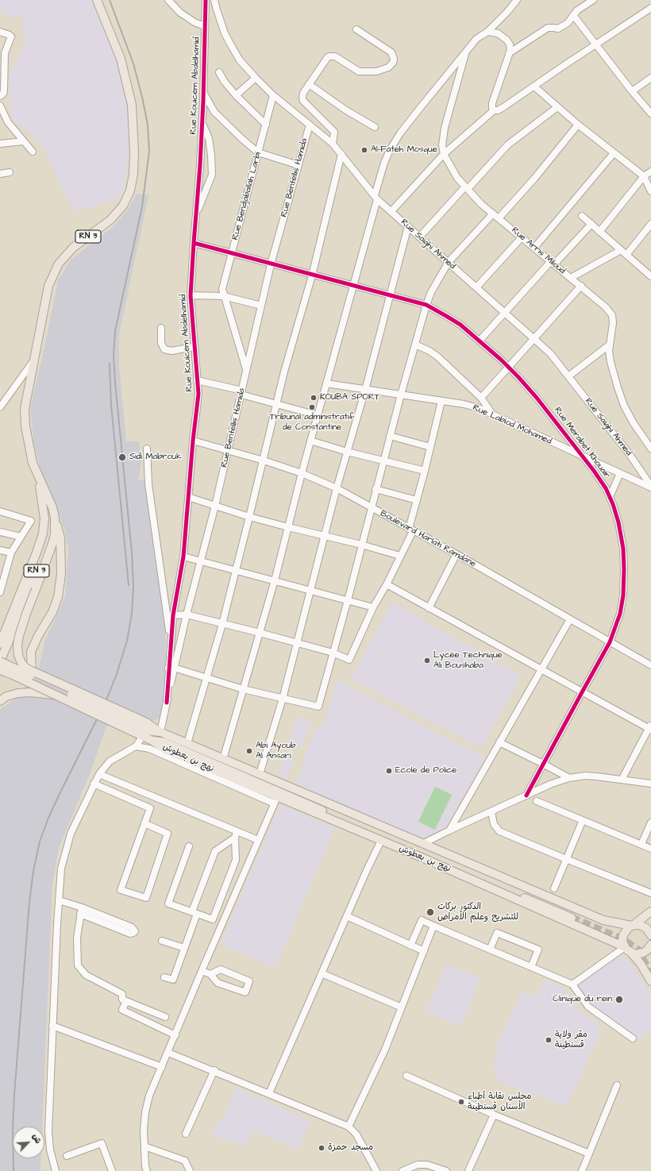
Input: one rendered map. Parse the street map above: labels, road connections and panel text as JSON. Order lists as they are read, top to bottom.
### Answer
{
  "streets": {
    "main road": ["RN 3", "نهج بن بعطوش"],
    "street": [
      "Rue Kouicem Abdelhamid",
      "Rue Bentellis Hamida",
      "Rue Bendjaballah Larbi",
      "Rue Saighi Ahmed",
      "Rue Arris Miloud",
      "Rue Labiod Mohamed",
      "Rue Merabet Khouair",
      "Boulevard Harlati Ramdane"
    ]
  },
  "crossings": [
    ["Rue Kouicem Abdelhamid", "Rue Bentellis Hamida"],
    ["Rue Kouicem Abdelhamid", "Rue Merabet Khouair"],
    ["Rue Kouicem Abdelhamid", "Boulevard Harlati Ramdane"],
    ["Rue Bentellis Hamida", "Rue Bendjaballah Larbi"],
    ["Rue Bentellis Hamida", "Rue Saighi Ahmed"],
    ["Rue Bentellis Hamida", "Rue Merabet Khouair"],
    ["Rue Bentellis Hamida", "Boulevard Harlati Ramdane"],
    ["Rue Bendjaballah Larbi", "Rue Saighi Ahmed"],
    ["Rue Bendjaballah Larbi", "Rue Merabet Khouair"],
    ["Rue Saighi Ahmed", "Rue Labiod Mohamed"],
    ["Rue Labiod Mohamed", "Rue Merabet Khouair"],
    ["Rue Merabet Khouair", "Boulevard Harlati Ramdane"]
  ],
  "places": [
    "Al-Fateh Mosque",
    "KOUBA SPORT",
    "Tribunal administratif de Constantine",
    "Sidi Mabrouk",
    "Lycée Technique Ali Boushaba",
    "Abi Ayoub Al Ansari",
    "Ecole de Police",
    "الدكتور بركات للتشريح وعلم الأمراض",
    "Clinique du rein",
    "مقر ولاية قسنطينة",
    "مجلس نقابة أطباء الأسنان قسنطينة",
    "مسجد حمزة"
  ],
  "north": "top right"
}
